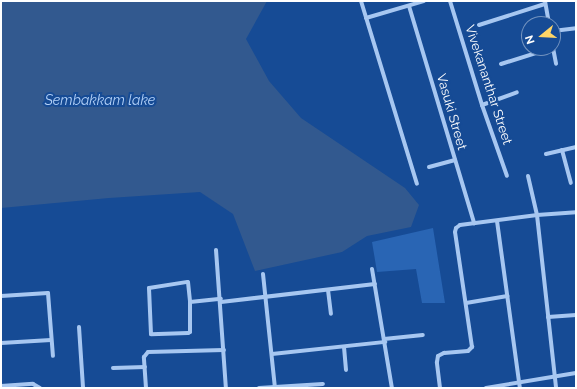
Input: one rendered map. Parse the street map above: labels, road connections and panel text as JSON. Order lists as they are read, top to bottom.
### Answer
{
  "streets": {
    "street": ["Vivekananthar Street", "Vasuki Street"]
  },
  "water": ["Sembakkam lake"],
  "north": "left"
}
